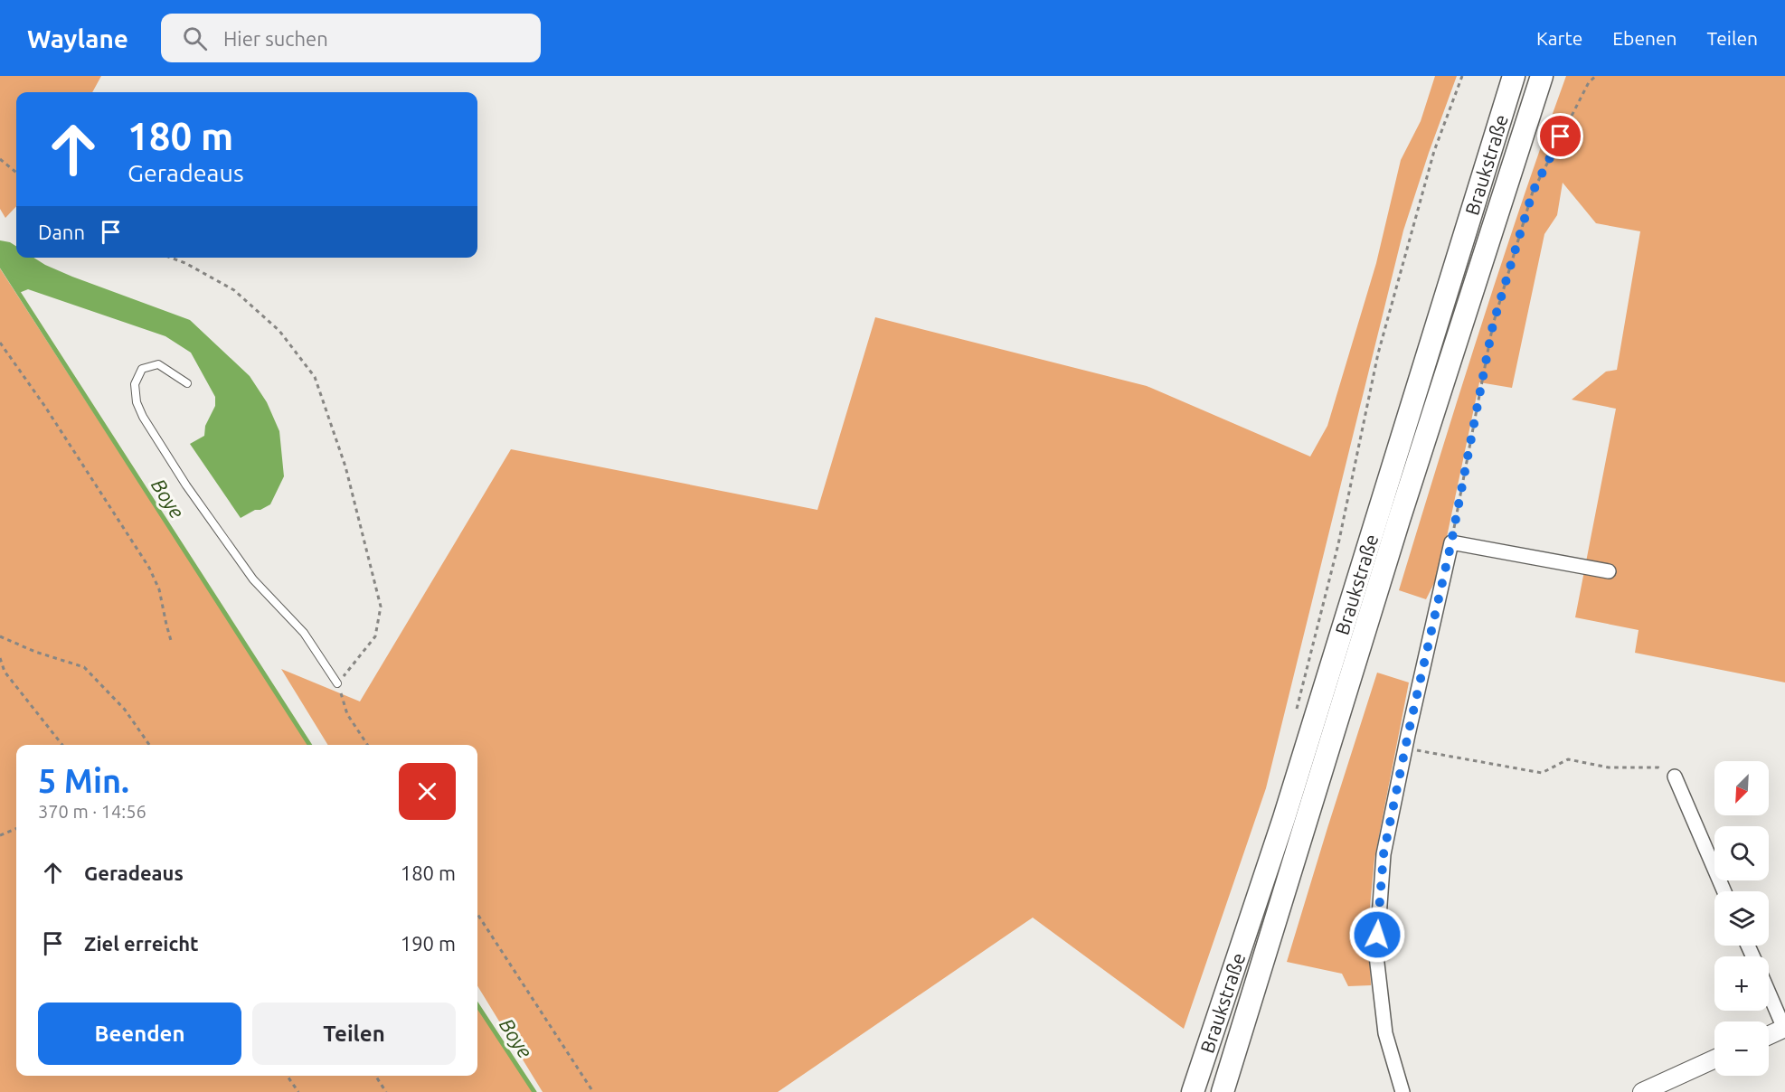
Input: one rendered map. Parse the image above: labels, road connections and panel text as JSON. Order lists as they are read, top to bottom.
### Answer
{
  "streets": {
    "main road": ["Braukstraße"]
  },
  "water": ["Boye"],
  "north": "bottom left",
  "page": {
    "header": "Waylane",
    "search": "Hier suchen",
    "nav": ["Karte", "Ebenen", "Teilen"],
    "turn": ["180 m", "Geradeaus"],
    "then": "Dann",
    "heading": ["5 Min.", "370 m · 14:56"],
    "map_buttons": ["+", "−"],
    "list": [
      {
        "name": "Geradeaus",
        "value": "180 m"
      },
      {
        "name": "Ziel erreicht",
        "value": "190 m"
      }
    ],
    "buttons": ["Beenden", "Teilen"]
  }
}
